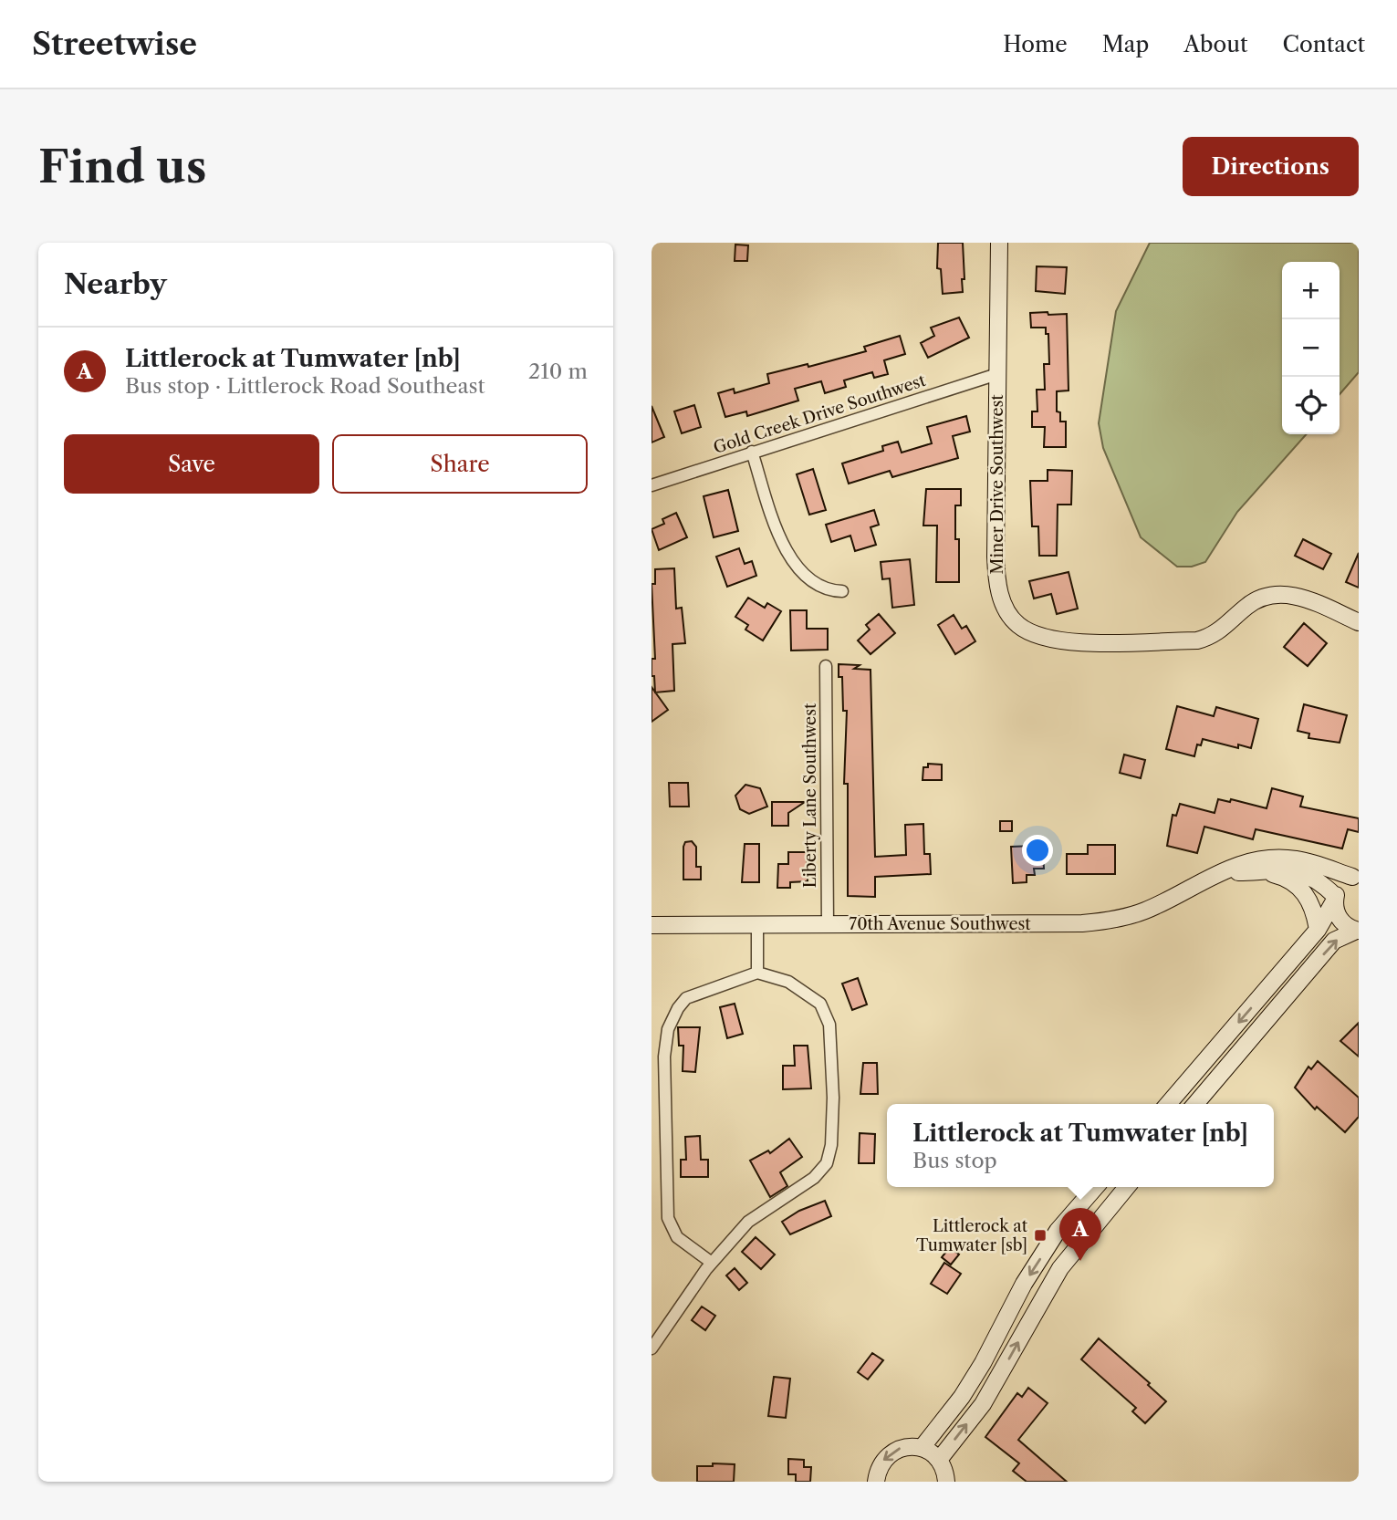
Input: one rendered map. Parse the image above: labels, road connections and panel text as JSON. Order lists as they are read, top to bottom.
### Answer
{
  "streets": {
    "street": [
      "Gold Creek Drive Southwest",
      "Miner Drive Southwest",
      "Liberty Lane Southwest",
      "70th Avenue Southwest"
    ]
  },
  "crossings": [
    ["Gold Creek Drive Southwest", "Miner Drive Southwest"],
    ["Liberty Lane Southwest", "70th Avenue Southwest"]
  ],
  "places": {
    "transit": ["Littlerock at Tumwater [sb]"]
  },
  "page": {
    "header": "Streetwise",
    "nav": [
      "Home",
      "Map",
      "About",
      "Contact"
    ],
    "buttons": [
      "Directions",
      ["Save", "Share"]
    ],
    "title": "Find us",
    "heading": "Nearby",
    "map_buttons": ["+", "−"],
    "list": [
      {
        "mark": "A",
        "name": "Littlerock at Tumwater [nb]",
        "note": "Bus stop · Littlerock Road Southeast",
        "value": "210 m"
      }
    ],
    "popup": ["Littlerock at Tumwater [nb]", "Bus stop"],
    "pins": "A"
  }
}
